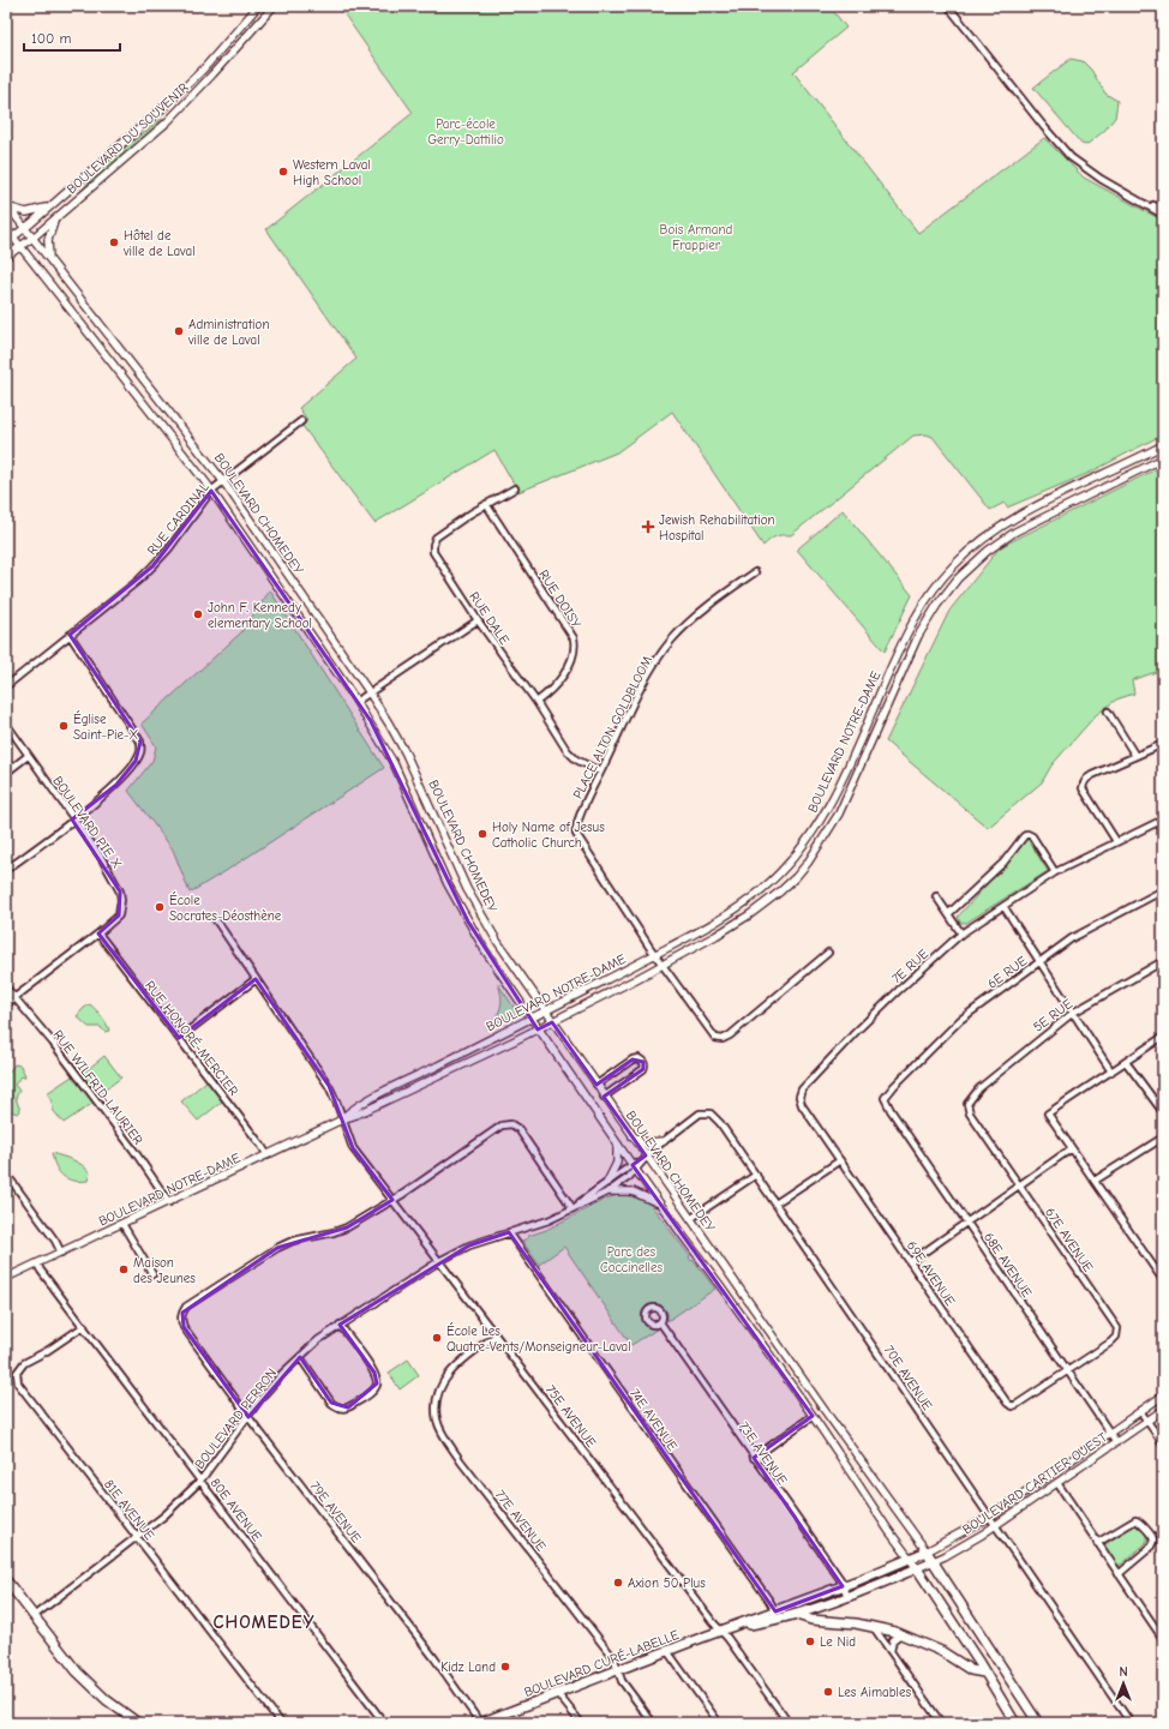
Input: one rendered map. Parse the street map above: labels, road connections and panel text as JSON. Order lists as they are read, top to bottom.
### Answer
{
  "streets": {
    "main road": ["BOULEVARD CURÉ-LABELLE"],
    "street": [
      "BOULEVARD DU SOUVENIR",
      "BOULEVARD CHOMEDEY",
      "RUE CARDINAL",
      "RUE DOISY",
      "RUE DALE",
      "PLACE ALTON GOLDBLOOM",
      "BOULEVARD NOTRE-DAME",
      "BOULEVARD PIE X",
      "7E RUE",
      "6E RUE",
      "5E RUE",
      "RUE HONORÉ-MERCIER",
      "RUE WILFRID-LAURIER",
      "67E AVENUE",
      "68E AVENUE",
      "69E AVENUE",
      "70E AVENUE",
      "75E AVENUE",
      "BOULEVARD PERRON",
      "74E AVENUE",
      "73E AVENUE",
      "BOULEVARD CARTIER OUEST",
      "81E AVENUE",
      "80E AVENUE",
      "79E AVENUE",
      "77E AVENUE"
    ]
  },
  "crossings": [
    ["BOULEVARD DU SOUVENIR", "BOULEVARD CHOMEDEY"],
    ["BOULEVARD CHOMEDEY", "RUE CARDINAL"],
    ["BOULEVARD CHOMEDEY", "BOULEVARD NOTRE-DAME"],
    ["BOULEVARD CHOMEDEY", "70E AVENUE"],
    ["BOULEVARD CHOMEDEY", "BOULEVARD PERRON"],
    ["BOULEVARD CHOMEDEY", "BOULEVARD CARTIER OUEST"],
    ["BOULEVARD CHOMEDEY", "BOULEVARD CURÉ-LABELLE"],
    ["RUE DOISY", "RUE DALE"],
    ["RUE DALE", "PLACE ALTON GOLDBLOOM"],
    ["PLACE ALTON GOLDBLOOM", "BOULEVARD NOTRE-DAME"],
    ["BOULEVARD NOTRE-DAME", "RUE HONORÉ-MERCIER"],
    ["BOULEVARD NOTRE-DAME", "RUE WILFRID-LAURIER"],
    ["BOULEVARD NOTRE-DAME", "75E AVENUE"],
    ["BOULEVARD NOTRE-DAME", "80E AVENUE"],
    ["BOULEVARD PIE X", "RUE HONORÉ-MERCIER"],
    ["BOULEVARD PIE X", "RUE WILFRID-LAURIER"],
    ["7E RUE", "69E AVENUE"],
    ["6E RUE", "68E AVENUE"],
    ["5E RUE", "67E AVENUE"],
    ["67E AVENUE", "68E AVENUE"],
    ["67E AVENUE", "69E AVENUE"],
    ["68E AVENUE", "69E AVENUE"],
    ["68E AVENUE", "BOULEVARD CARTIER OUEST"],
    ["70E AVENUE", "BOULEVARD PERRON"],
    ["70E AVENUE", "BOULEVARD CARTIER OUEST"],
    ["75E AVENUE", "BOULEVARD PERRON"],
    ["75E AVENUE", "79E AVENUE"],
    ["75E AVENUE", "77E AVENUE"],
    ["75E AVENUE", "BOULEVARD CURÉ-LABELLE"],
    ["BOULEVARD PERRON", "74E AVENUE"],
    ["BOULEVARD PERRON", "81E AVENUE"],
    ["BOULEVARD PERRON", "80E AVENUE"],
    ["BOULEVARD PERRON", "79E AVENUE"],
    ["74E AVENUE", "BOULEVARD CURÉ-LABELLE"],
    ["73E AVENUE", "BOULEVARD CURÉ-LABELLE"],
    ["BOULEVARD CARTIER OUEST", "BOULEVARD CURÉ-LABELLE"],
    ["81E AVENUE", "80E AVENUE"],
    ["79E AVENUE", "BOULEVARD CURÉ-LABELLE"],
    ["77E AVENUE", "BOULEVARD CURÉ-LABELLE"]
  ],
  "districts": ["CHOMEDEY"],
  "parks": ["Parc-école Gerry-Dattilio", "Bois Armand Frappier", "Parc des Coccinelles"],
  "places": {
    "other": [
      "Western Laval High School",
      "Hôtel de ville de Laval",
      "Administration ville de Laval",
      "John F. Kennedy elementary School",
      "Église Saint-Pie-X",
      "Holy Name of Jesus Catholic Church",
      "École Socrates-Déosthène",
      "Maison des Jeunes",
      "École Les Quatre-Vents/Monseigneur-Laval",
      "Axion 50 Plus",
      "Le Nid",
      "Kidz Land",
      "Les Aimables"
    ],
    "health": ["Jewish Rehabilitation Hospital"]
  },
  "scale_bar": "100 m",
  "north": "top"
}
